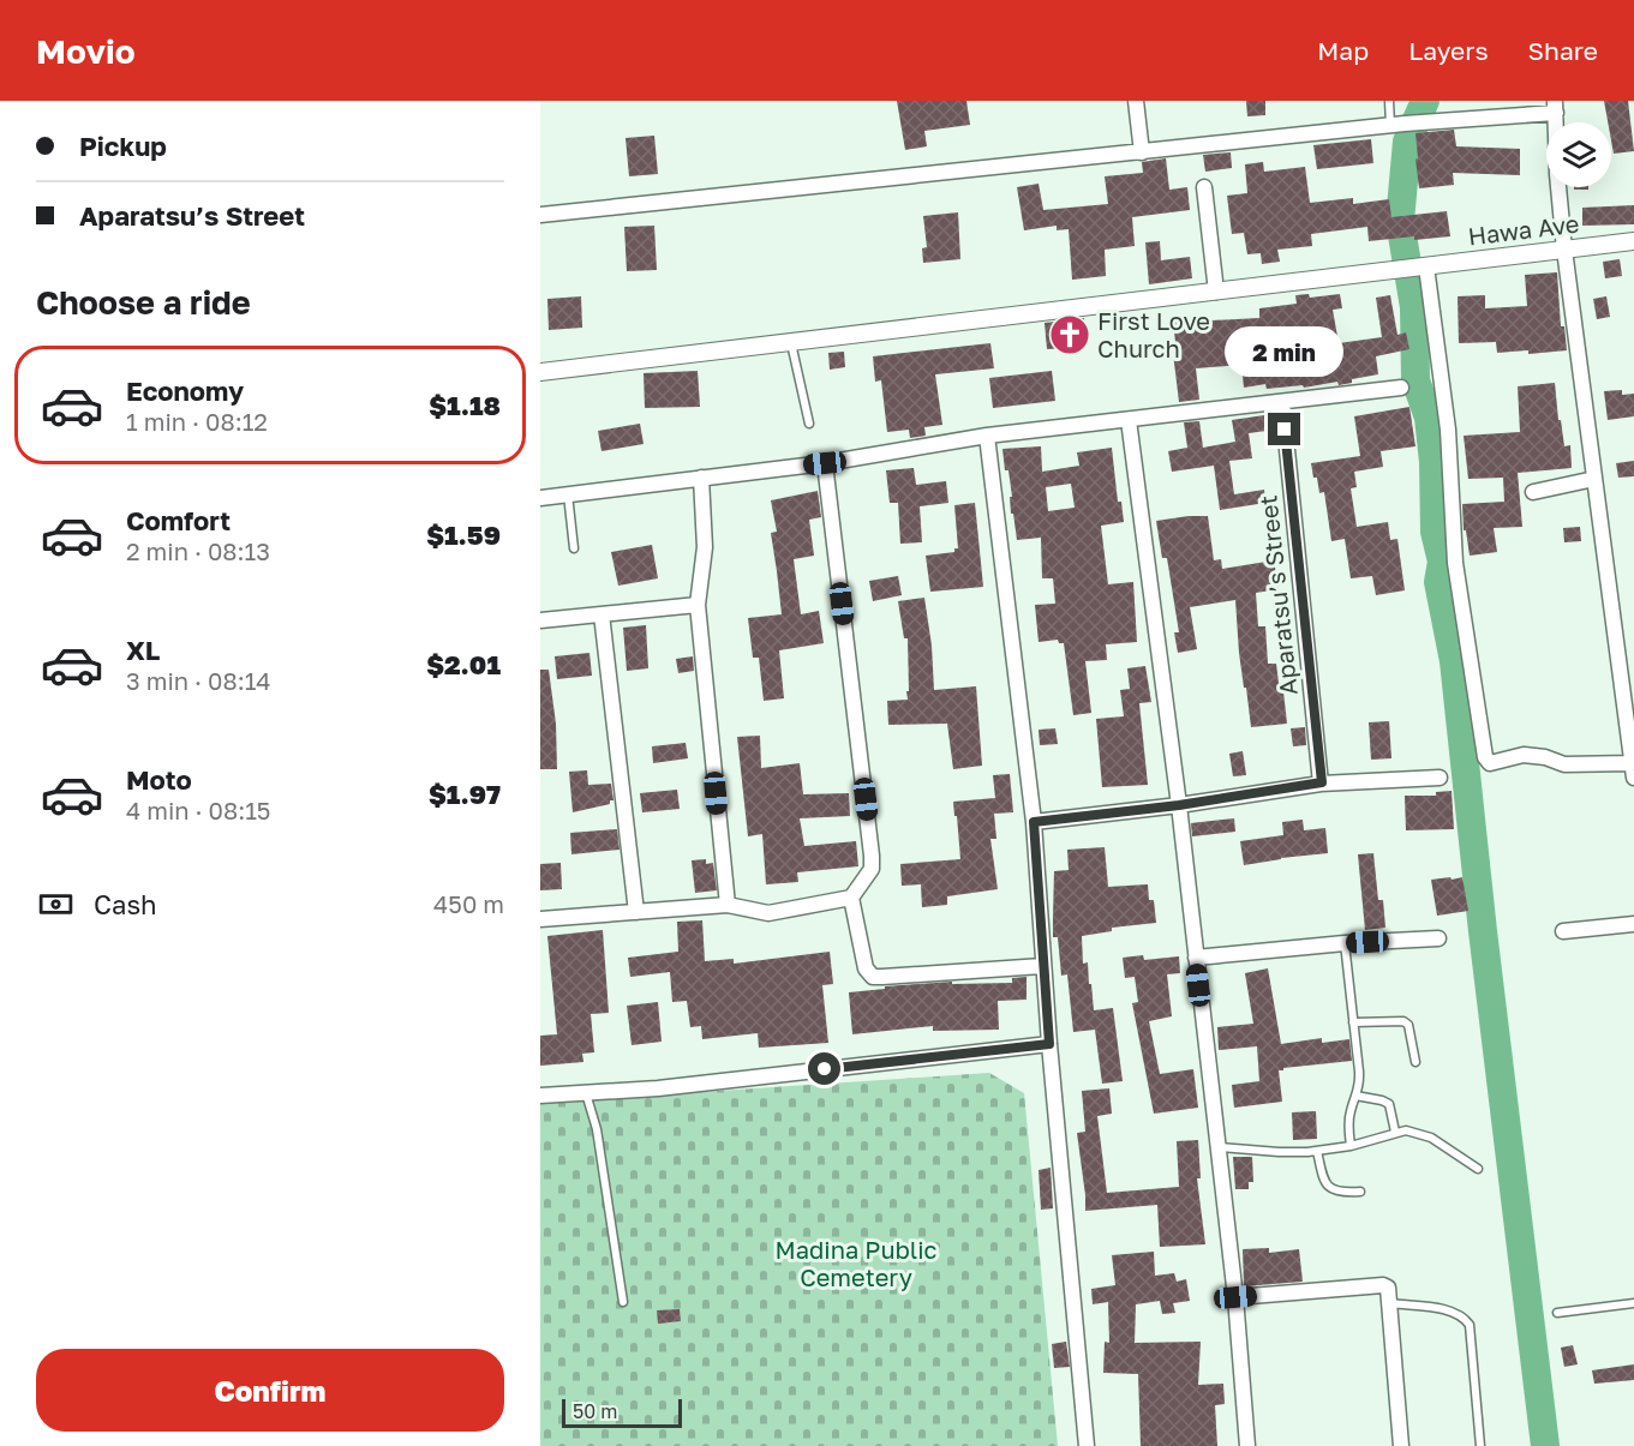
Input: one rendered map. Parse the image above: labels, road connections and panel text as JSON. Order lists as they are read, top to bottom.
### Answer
{
  "streets": {
    "street": ["Hawa Ave", "Aparatsu’s Street"]
  },
  "parks": ["Madina Public Cemetery"],
  "places": {
    "church": ["First Love Church"]
  },
  "scale_bar": "50 m",
  "page": {
    "header": "Movio",
    "nav": ["Map", "Layers", "Share"],
    "banner": ["Pickup", "Aparatsu’s Street"],
    "heading": "Choose a ride",
    "bubble": "2 min",
    "list": [
      {
        "name": "Economy",
        "note": "1 min · 08:12",
        "value": "$1.18"
      },
      {
        "name": "Comfort",
        "note": "2 min · 08:13",
        "value": "$1.59"
      },
      {
        "name": "XL",
        "note": "3 min · 08:14",
        "value": "$2.01"
      },
      {
        "name": "Moto",
        "note": "4 min · 08:15",
        "value": "$1.97"
      }
    ],
    "pay": ["Cash", "450 m"],
    "buttons": "Confirm",
    "scale": "50 m"
  }
}
